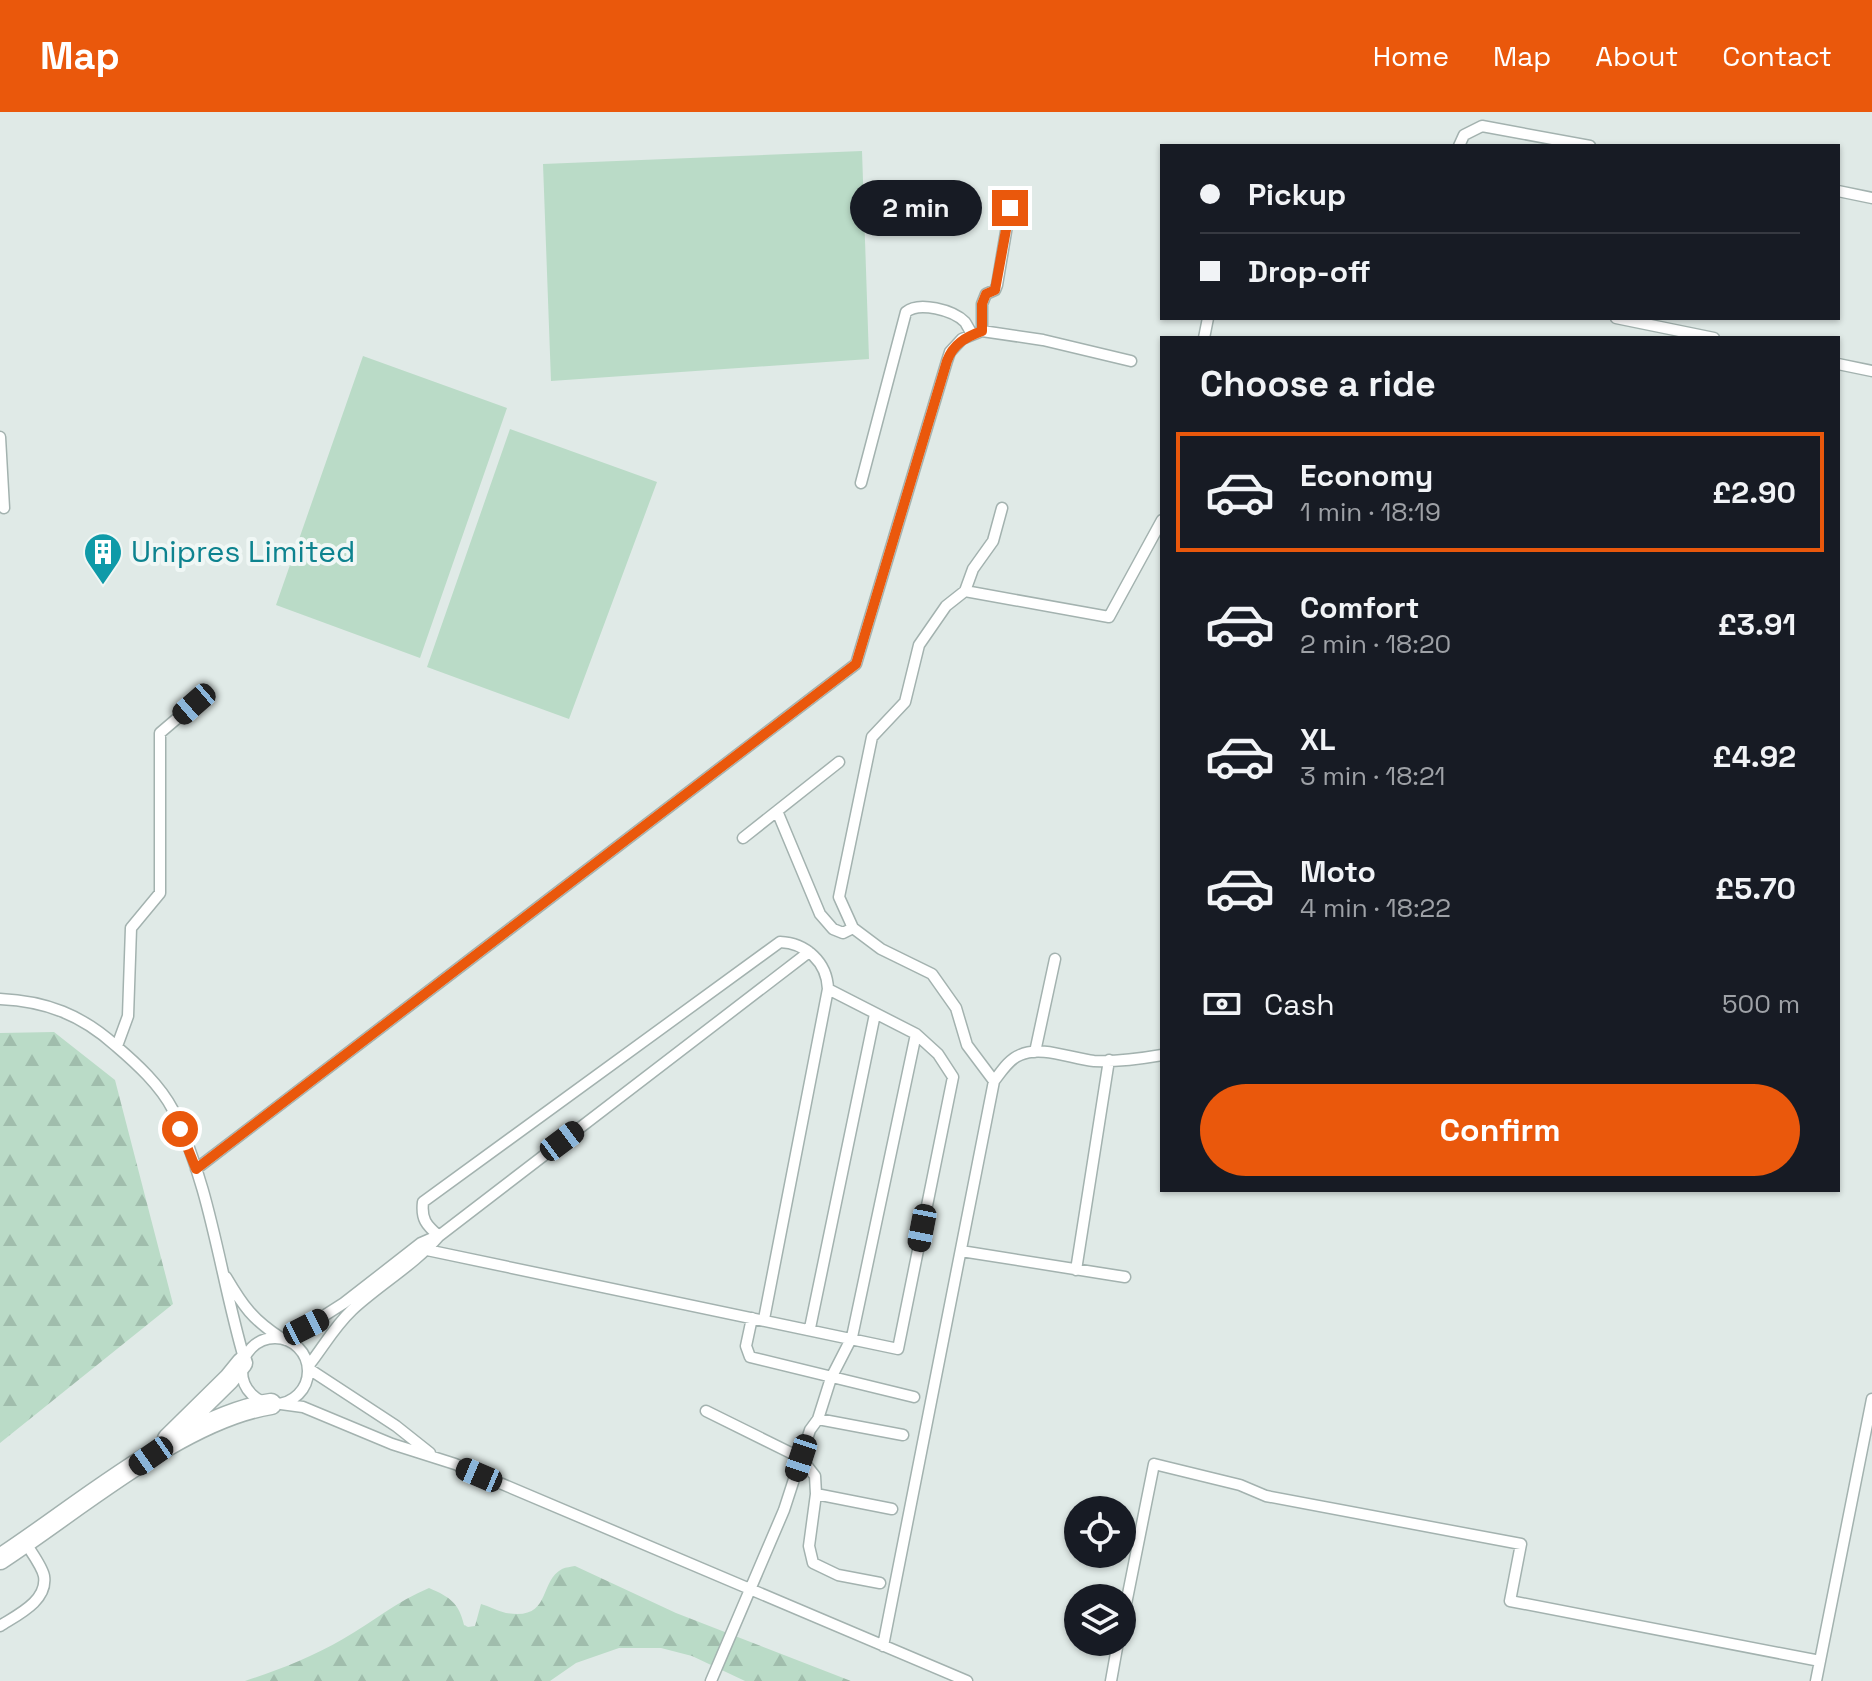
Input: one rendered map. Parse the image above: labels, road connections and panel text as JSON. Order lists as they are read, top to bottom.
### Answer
{
  "places": {
    "building": ["Unipres Limited"]
  },
  "page": {
    "header": "Map",
    "nav": [
      "Home",
      "Map",
      "About",
      "Contact"
    ],
    "banner": ["Pickup", "Drop-off"],
    "bubble": "2 min",
    "heading": "Choose a ride",
    "list": [
      {
        "name": "Economy",
        "note": "1 min · 18:19",
        "value": "£2.90"
      },
      {
        "name": "Comfort",
        "note": "2 min · 18:20",
        "value": "£3.91"
      },
      {
        "name": "XL",
        "note": "3 min · 18:21",
        "value": "£4.92"
      },
      {
        "name": "Moto",
        "note": "4 min · 18:22",
        "value": "£5.70"
      }
    ],
    "pay": ["Cash", "500 m"],
    "buttons": "Confirm"
  }
}
